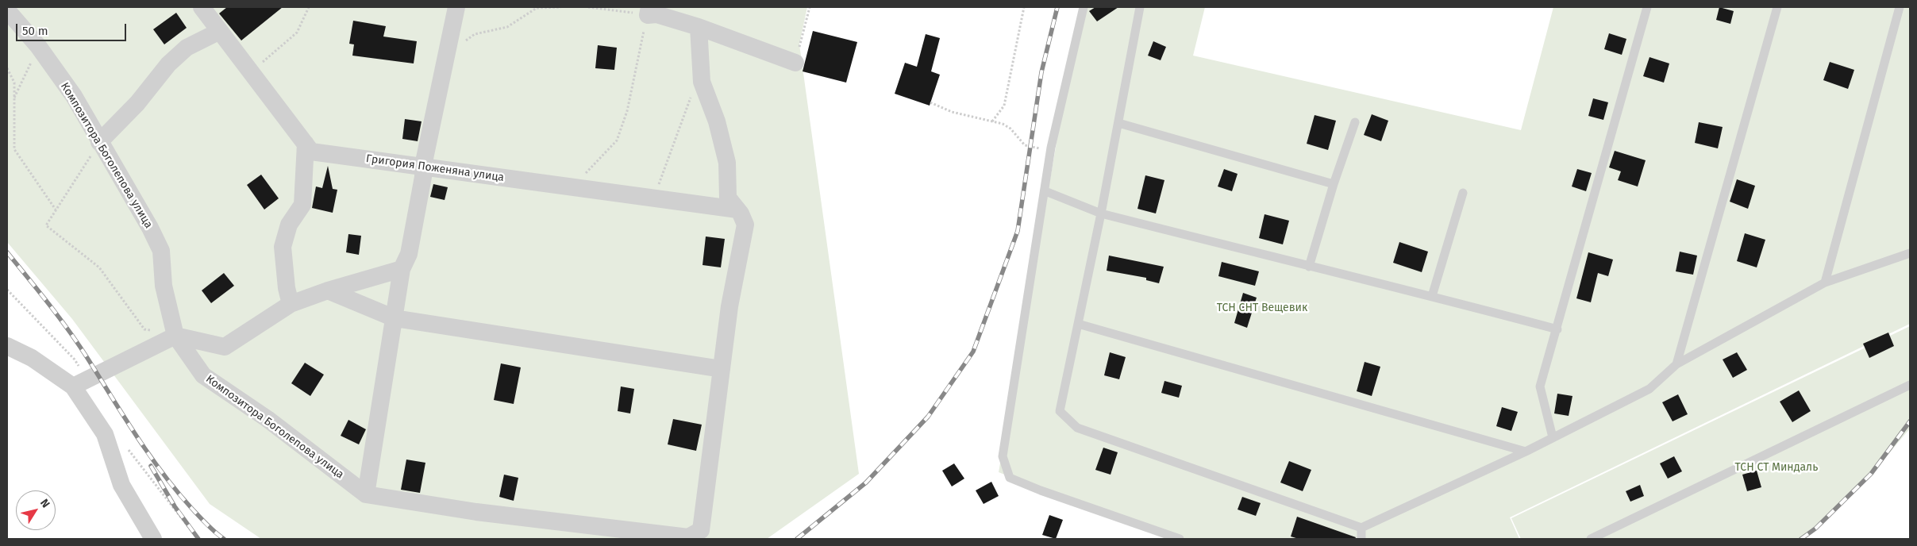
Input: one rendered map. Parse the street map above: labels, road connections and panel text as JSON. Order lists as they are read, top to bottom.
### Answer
{
  "streets": {
    "street": ["Композитора Боголепова улица", "Григория Поженяна улица"]
  },
  "parks": ["ТСН СНТ Вещевик", "ТСН СТ Миндаль"],
  "scale_bar": "50 m",
  "north": "top right"
}
